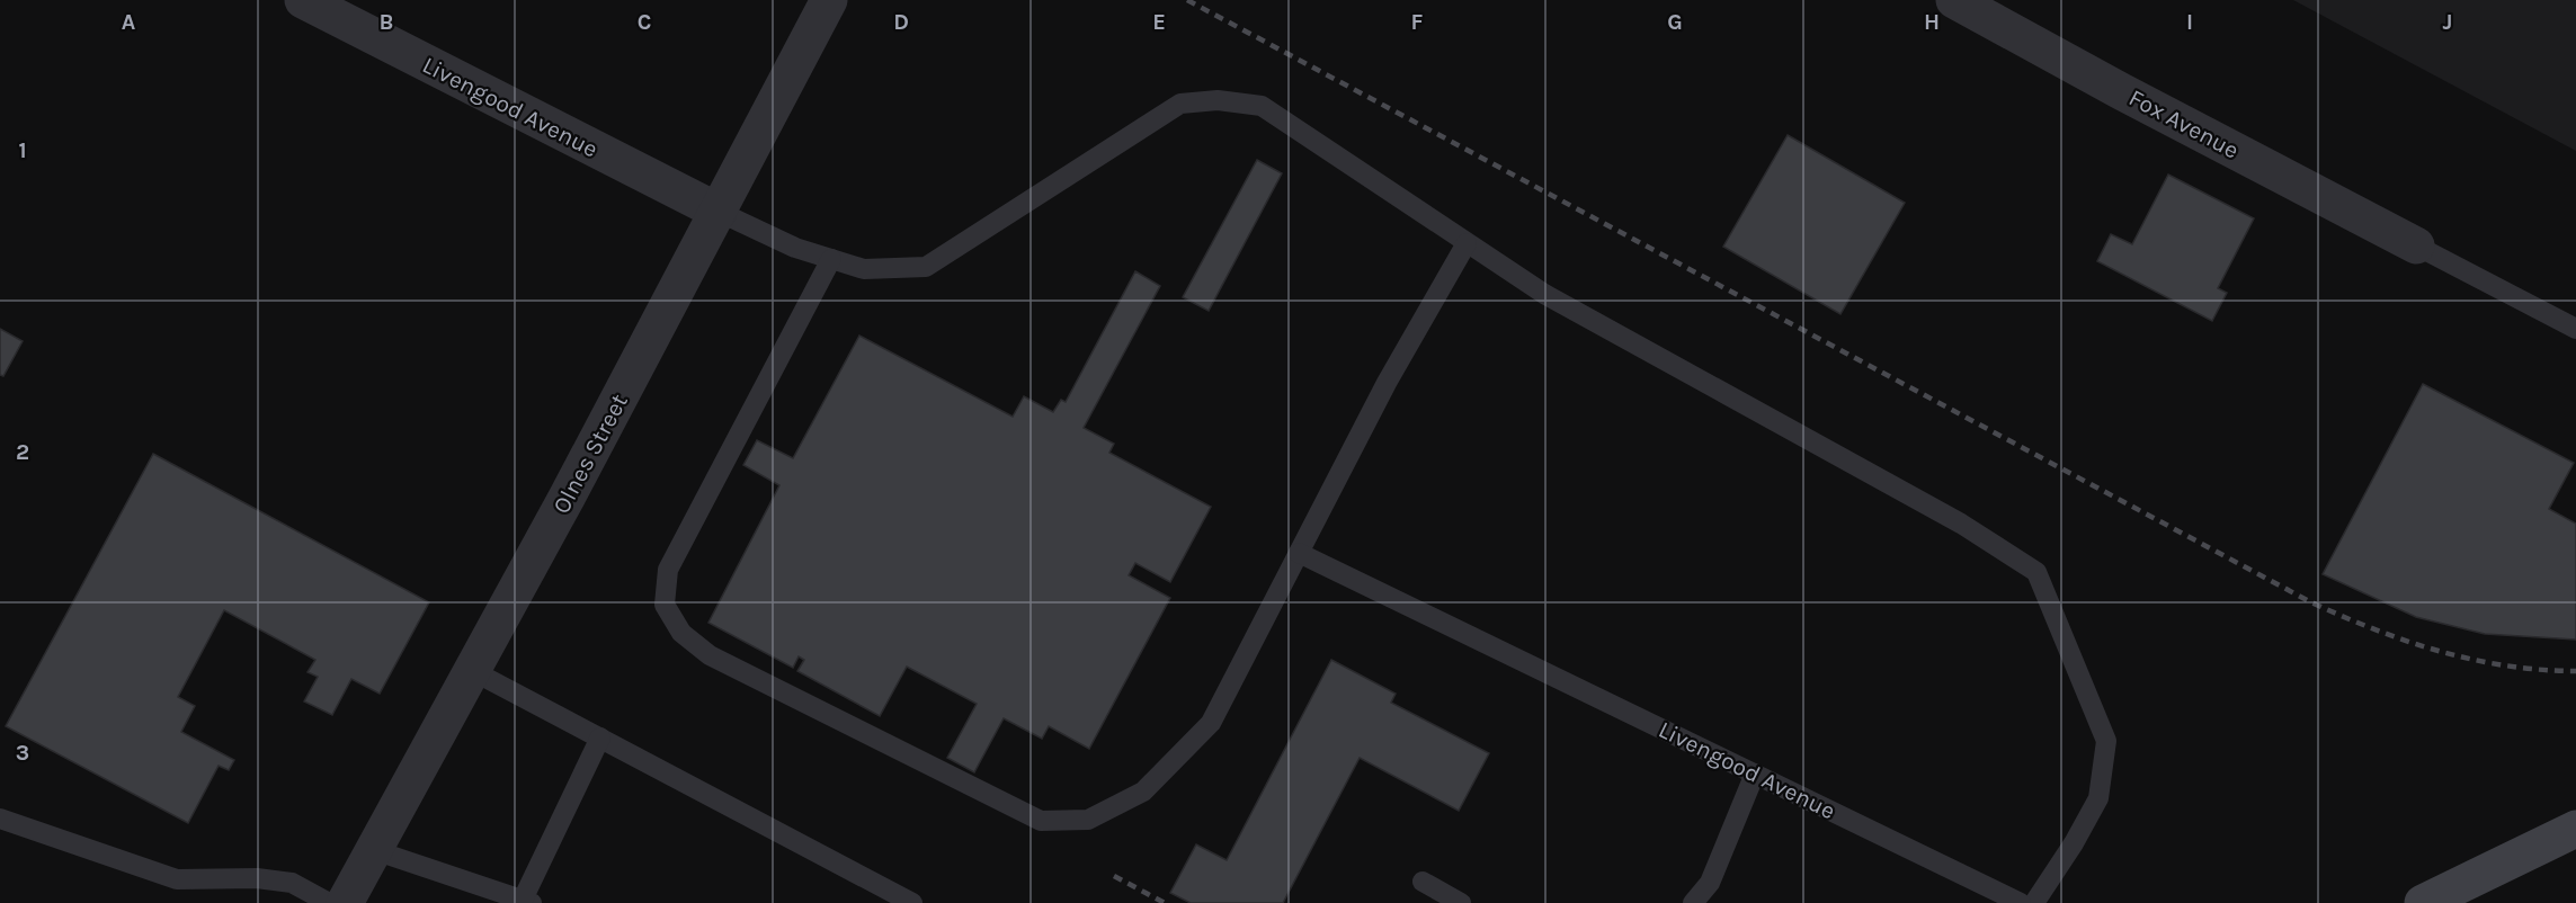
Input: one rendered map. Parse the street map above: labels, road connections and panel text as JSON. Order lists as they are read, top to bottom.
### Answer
{
  "streets": {
    "street": ["Livengood Avenue", "Fox Avenue", "Olnes Street"]
  },
  "crossings": [
    ["Livengood Avenue", "Olnes Street"]
  ],
  "grid": {
    "columns": [
      "A",
      "B",
      "C",
      "D",
      "E",
      "F",
      "G",
      "H",
      "I",
      "J"
    ],
    "rows": ["1", "2", "3"]
  }
}
